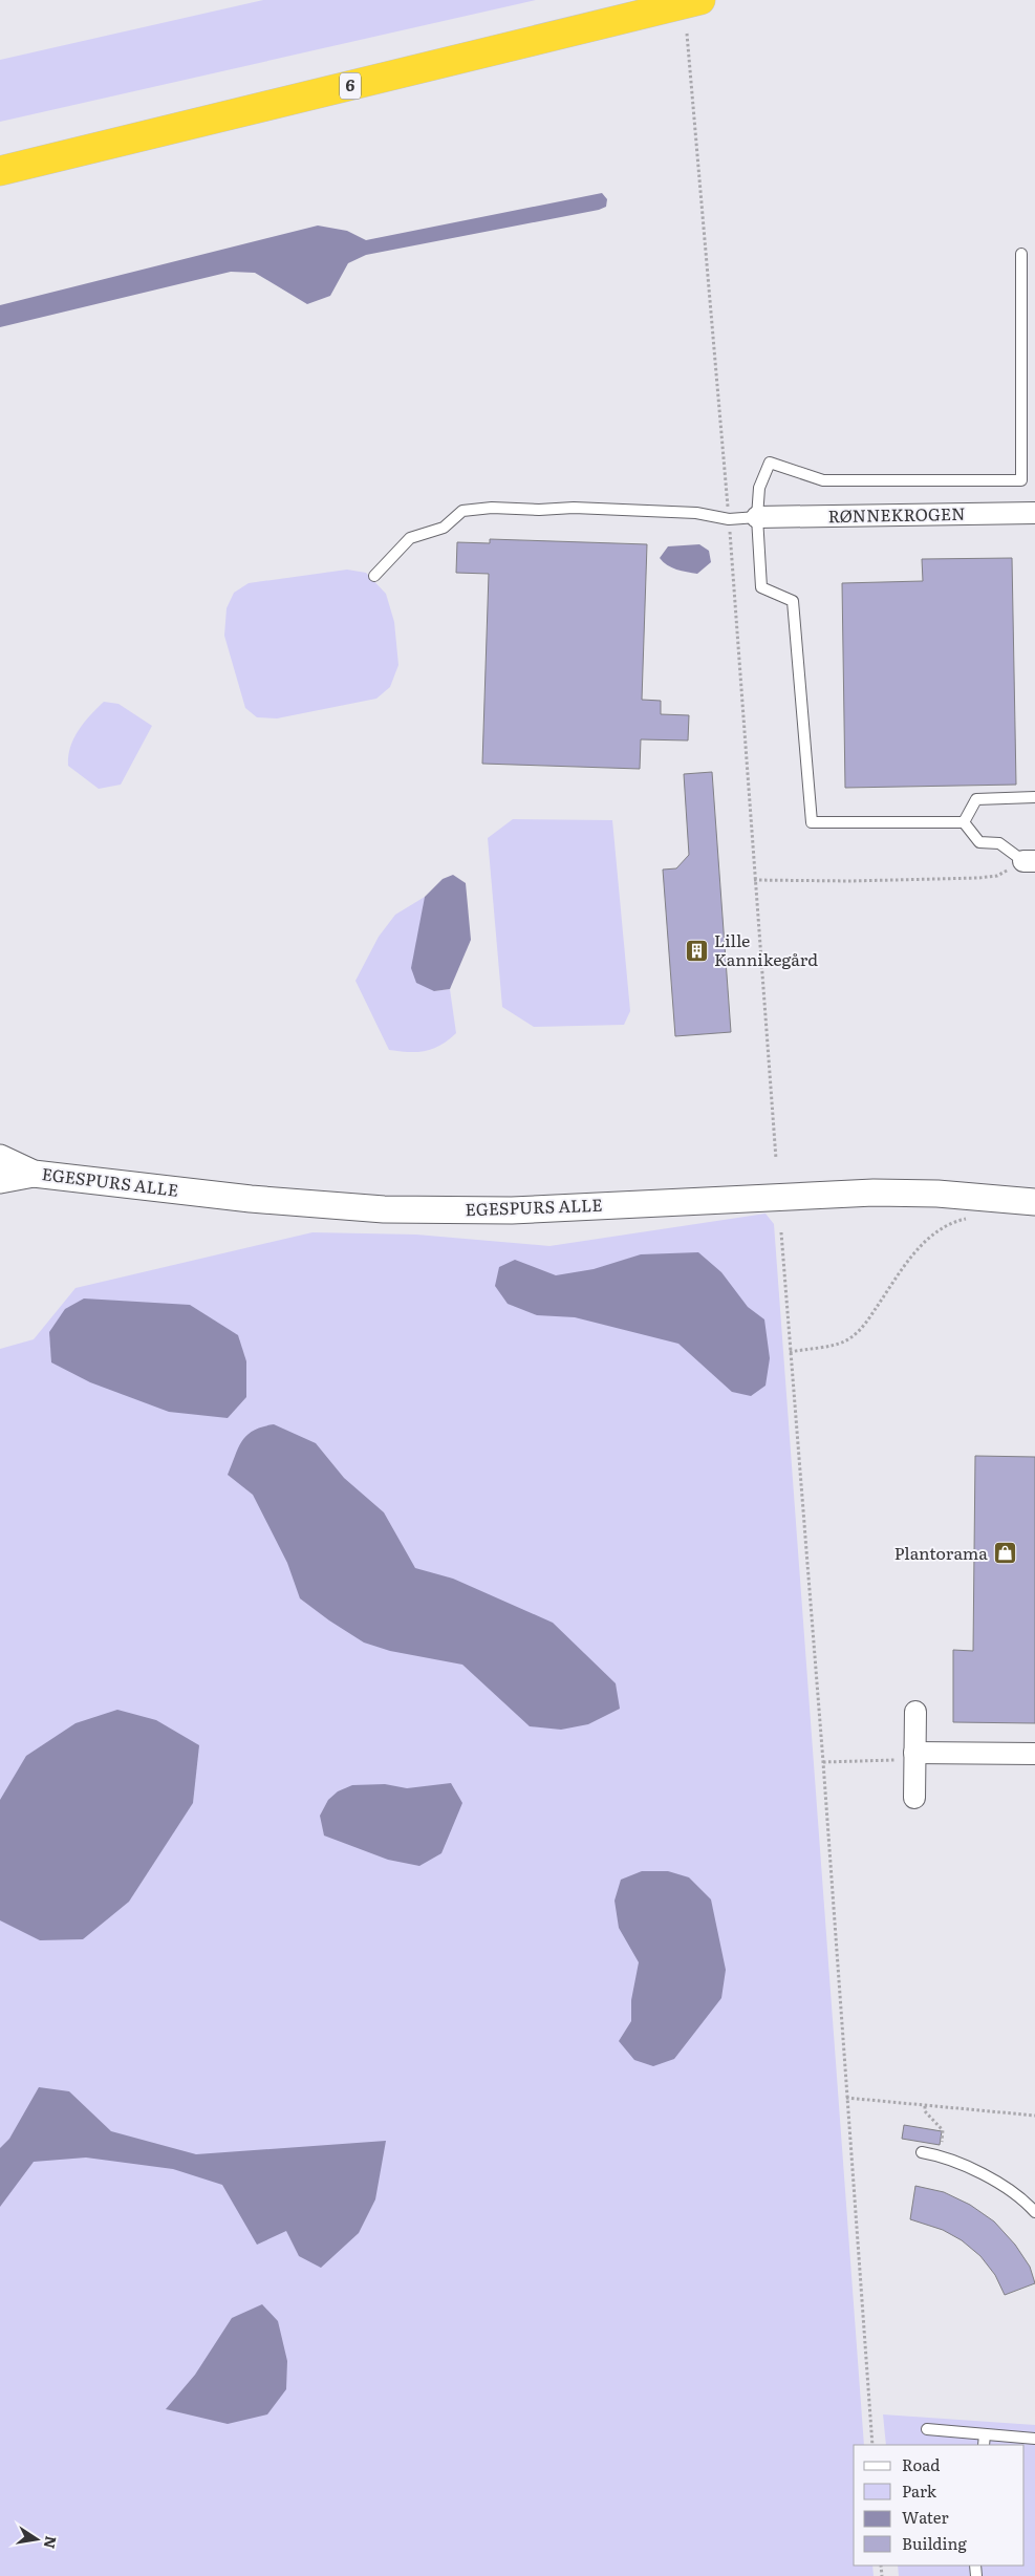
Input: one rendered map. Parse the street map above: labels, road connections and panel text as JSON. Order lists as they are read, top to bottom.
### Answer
{
  "streets": {
    "highway": ["6"],
    "street": ["RØNNEKROGEN", "EGESPURS ALLE"]
  },
  "places": {
    "building": ["Lille Kannikegård"],
    "shop": ["Plantorama"]
  },
  "legend": [
    "Road",
    "Park",
    "Water",
    "Building"
  ],
  "north": "right"
}
